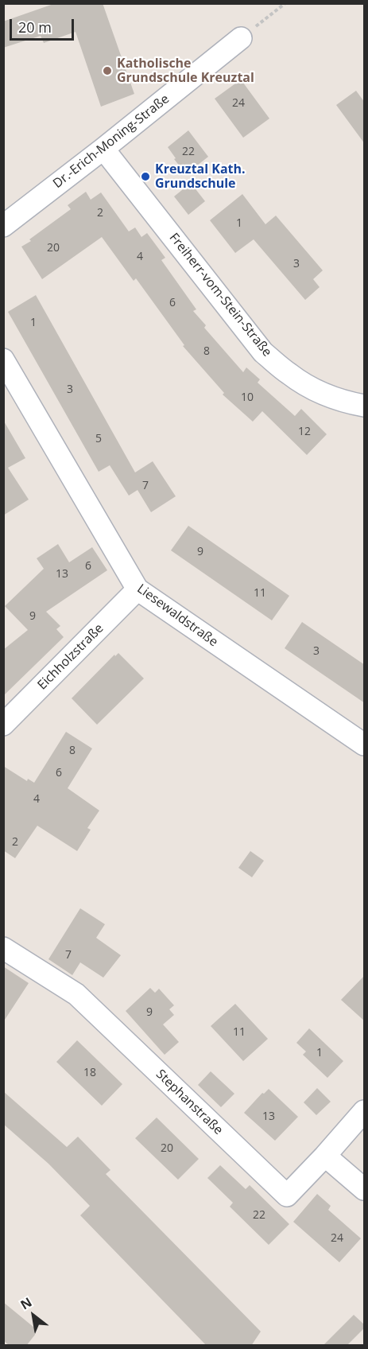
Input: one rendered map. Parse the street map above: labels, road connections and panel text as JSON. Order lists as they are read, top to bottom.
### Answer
{
  "streets": {
    "street": [
      "Dr.-Erich-Moning-Straße",
      "Freiherr-vom-Stein-Straße",
      "Liesewaldstraße",
      "Eichholzstraße",
      "Stephanstraße"
    ]
  },
  "crossings": [
    ["Dr.-Erich-Moning-Straße", "Freiherr-vom-Stein-Straße"],
    ["Liesewaldstraße", "Eichholzstraße"]
  ],
  "places": ["Katholische Grundschule Kreuztal", "Kreuztal Kath. Grundschule"],
  "house_numbers": [
    "24",
    "22",
    "2",
    "1",
    "20",
    "4",
    "3",
    "6",
    "1",
    "8",
    "3",
    "10",
    "12",
    "5",
    "7",
    "9",
    "6",
    "13",
    "11",
    "9",
    "3",
    "8",
    "6",
    "4",
    "2",
    "7",
    "9",
    "11",
    "1",
    "18",
    "13",
    "20",
    "22",
    "24"
  ],
  "scale_bar": "20 m",
  "north": "top left"
}
